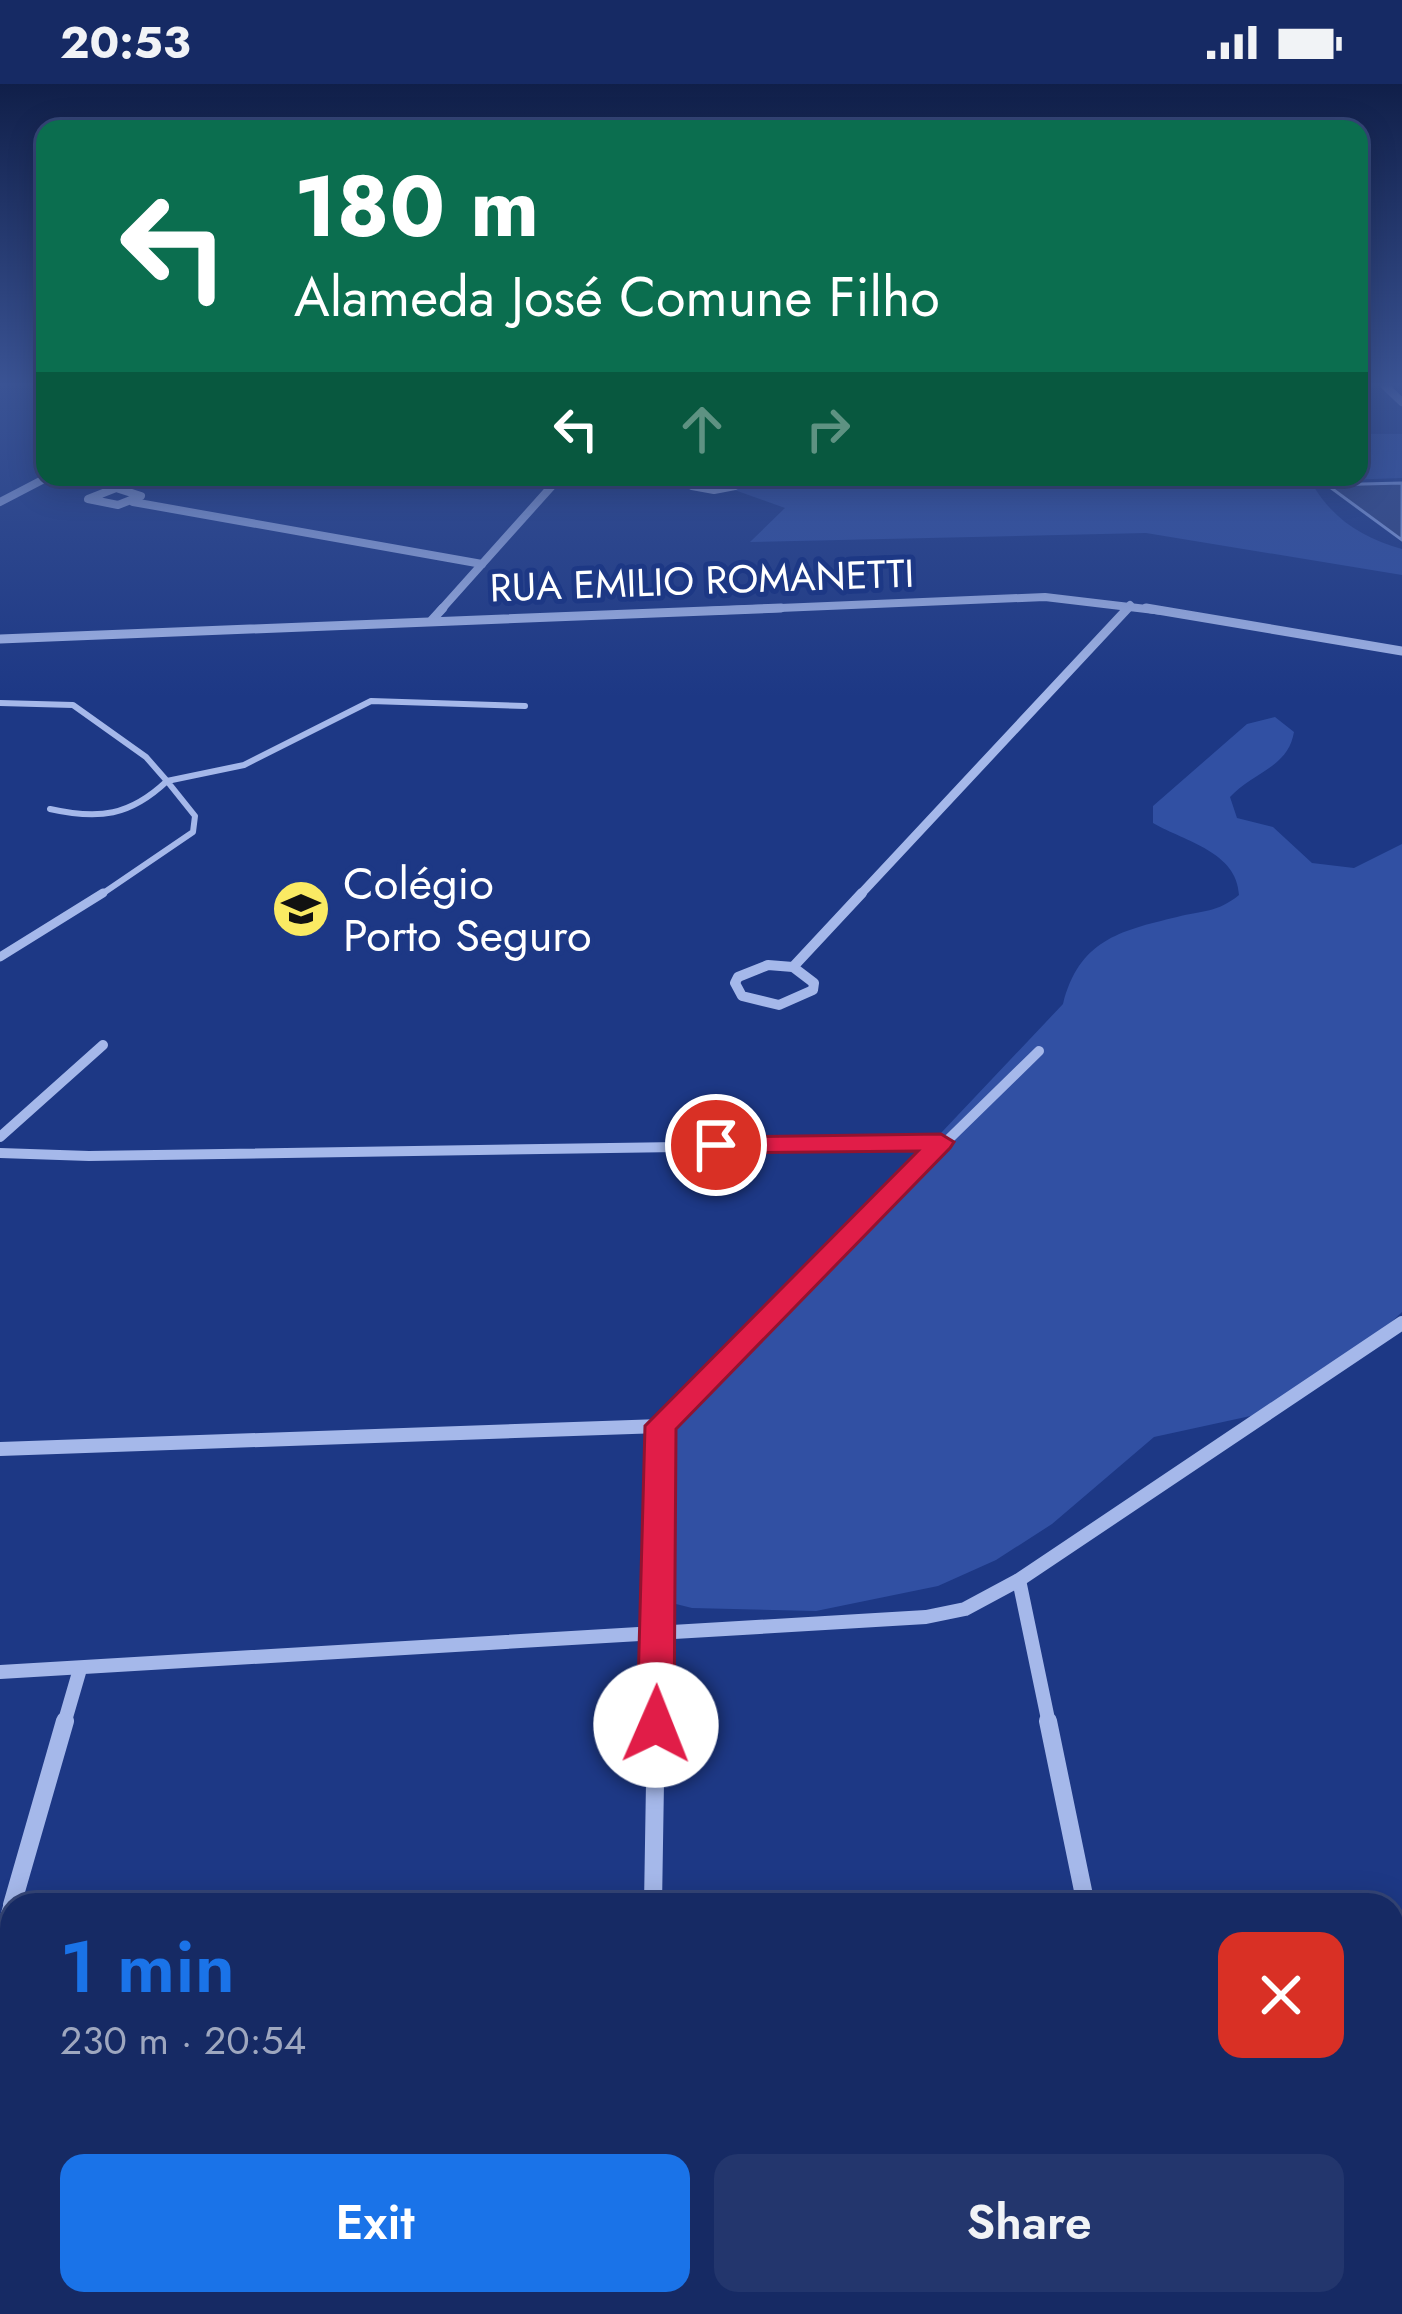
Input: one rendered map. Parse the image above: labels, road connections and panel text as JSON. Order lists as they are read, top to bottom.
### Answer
{
  "streets": {
    "street": ["RUA EMILIO ROMANETTI"]
  },
  "places": {
    "school or university": ["Colégio Porto Seguro"]
  },
  "page": {
    "status": "20:53",
    "turn": ["180 m", "Alameda José Comune Filho"],
    "heading": ["1 min", "230 m · 20:54"],
    "buttons": ["Exit", "Share"]
  }
}
